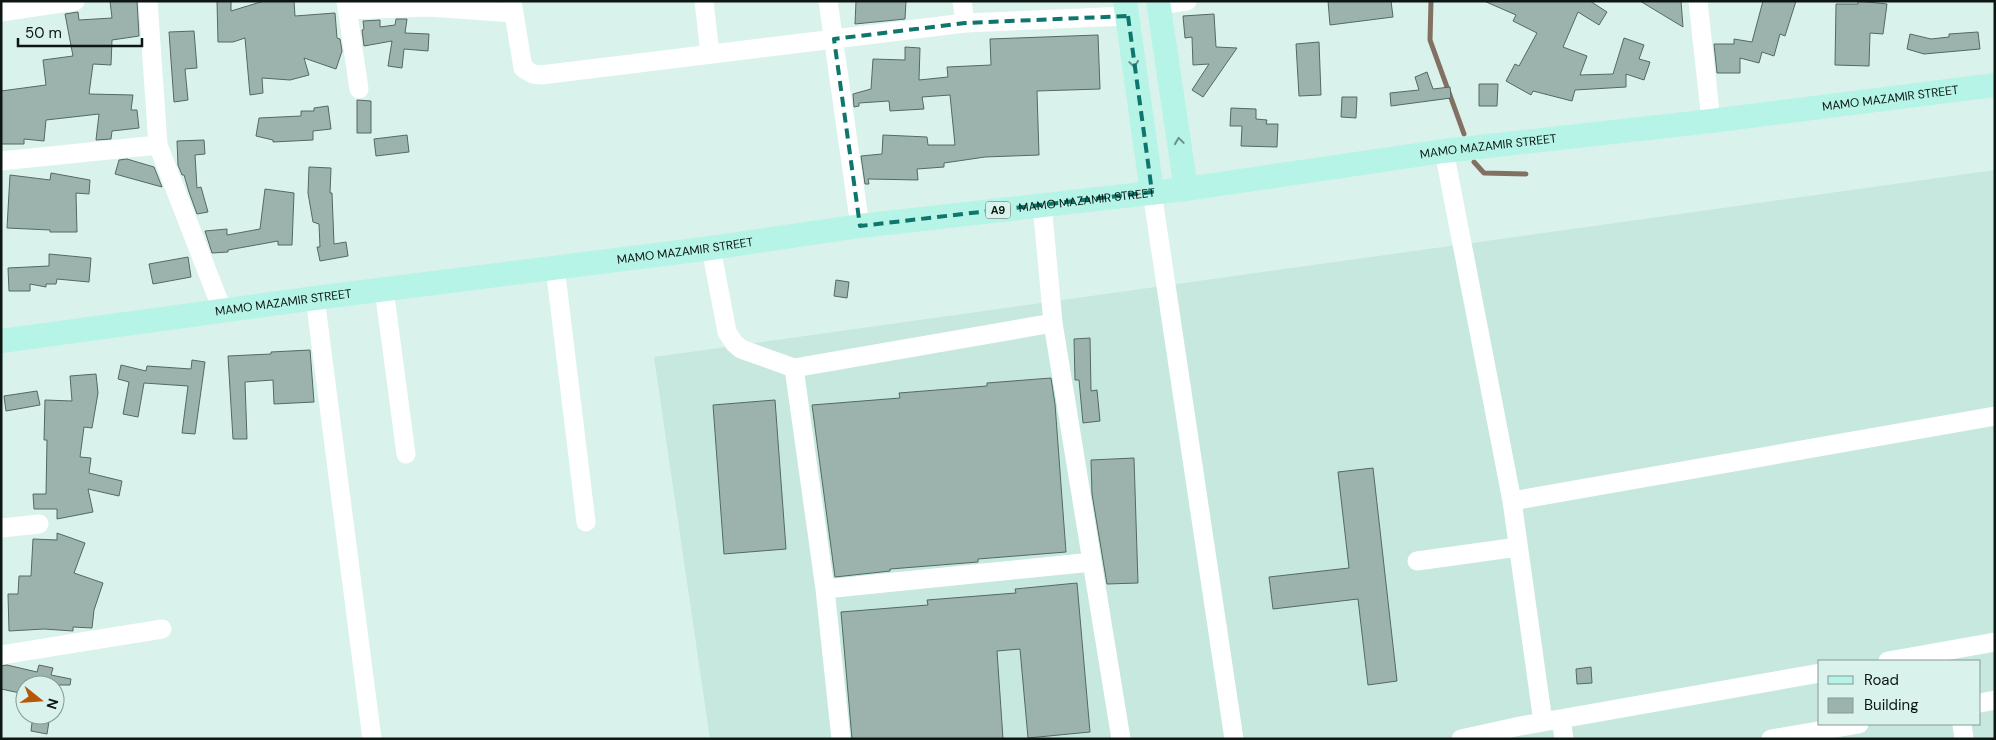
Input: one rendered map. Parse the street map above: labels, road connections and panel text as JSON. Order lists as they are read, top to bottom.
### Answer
{
  "streets": {
    "main road": ["MAMO MAZAMIR STREET", "A9"]
  },
  "legend": ["Road", "Building"],
  "scale_bar": "50 m",
  "north": "right"
}
